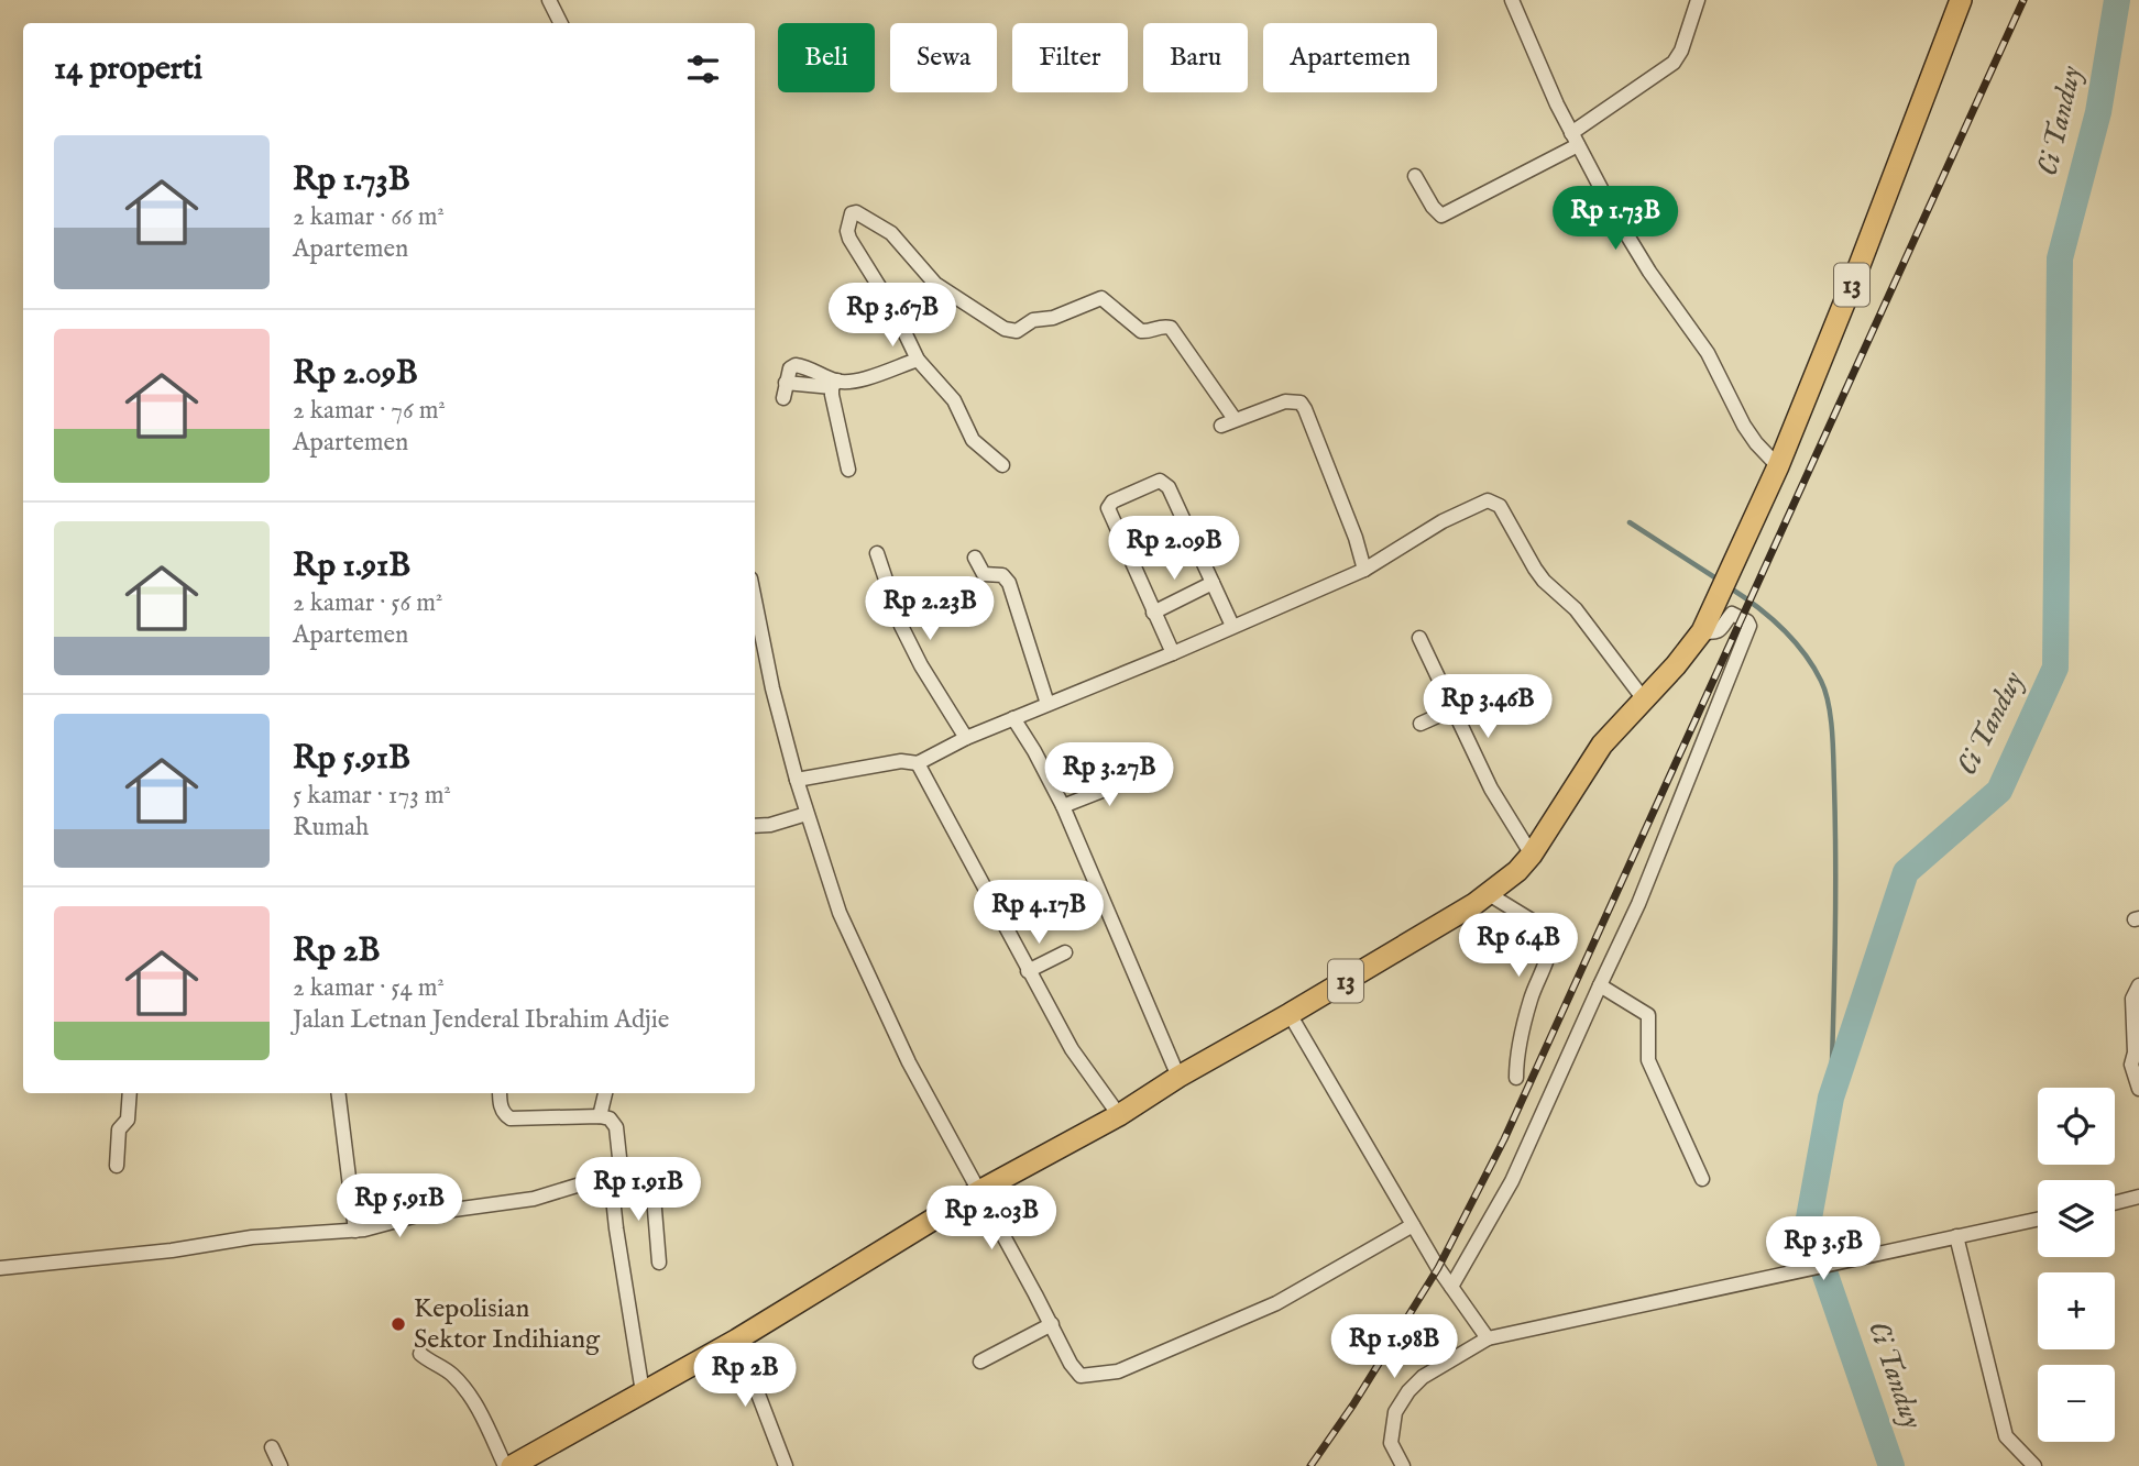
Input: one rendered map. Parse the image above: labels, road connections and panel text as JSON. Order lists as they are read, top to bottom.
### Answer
{
  "streets": {
    "highway": ["13"]
  },
  "water": ["Ci Tanduy"],
  "places": ["Kepolisian Sektor Indihiang"],
  "page": {
    "chip": [
      "Beli",
      "Sewa",
      "Filter",
      "Baru",
      "Apartemen"
    ],
    "heading": "14 properti",
    "list": [
      {
        "name": "Rp 1.73B",
        "note": "2 kamar · 66 m² · Apartemen"
      },
      {
        "name": "Rp 2.09B",
        "note": "2 kamar · 76 m² · Apartemen"
      },
      {
        "name": "Rp 1.91B",
        "note": "2 kamar · 56 m² · Apartemen"
      },
      {
        "name": "Rp 5.91B",
        "note": "5 kamar · 173 m² · Rumah"
      },
      {
        "name": "Rp 2B",
        "note": "2 kamar · 54 m² · Jalan Letnan Jenderal Ibrahim Adjie"
      }
    ],
    "price": [
      "Rp 1.73B",
      "Rp 3.67B",
      "Rp 2.09B",
      "Rp 2.23B",
      "Rp 3.46B",
      "Rp 3.27B",
      "Rp 4.17B",
      "Rp 6.4B",
      "Rp 1.91B",
      "Rp 5.91B",
      "Rp 2.03B",
      "Rp 3.5B",
      "Rp 1.98B",
      "Rp 2B"
    ],
    "map_buttons": ["+", "−"]
  }
}
